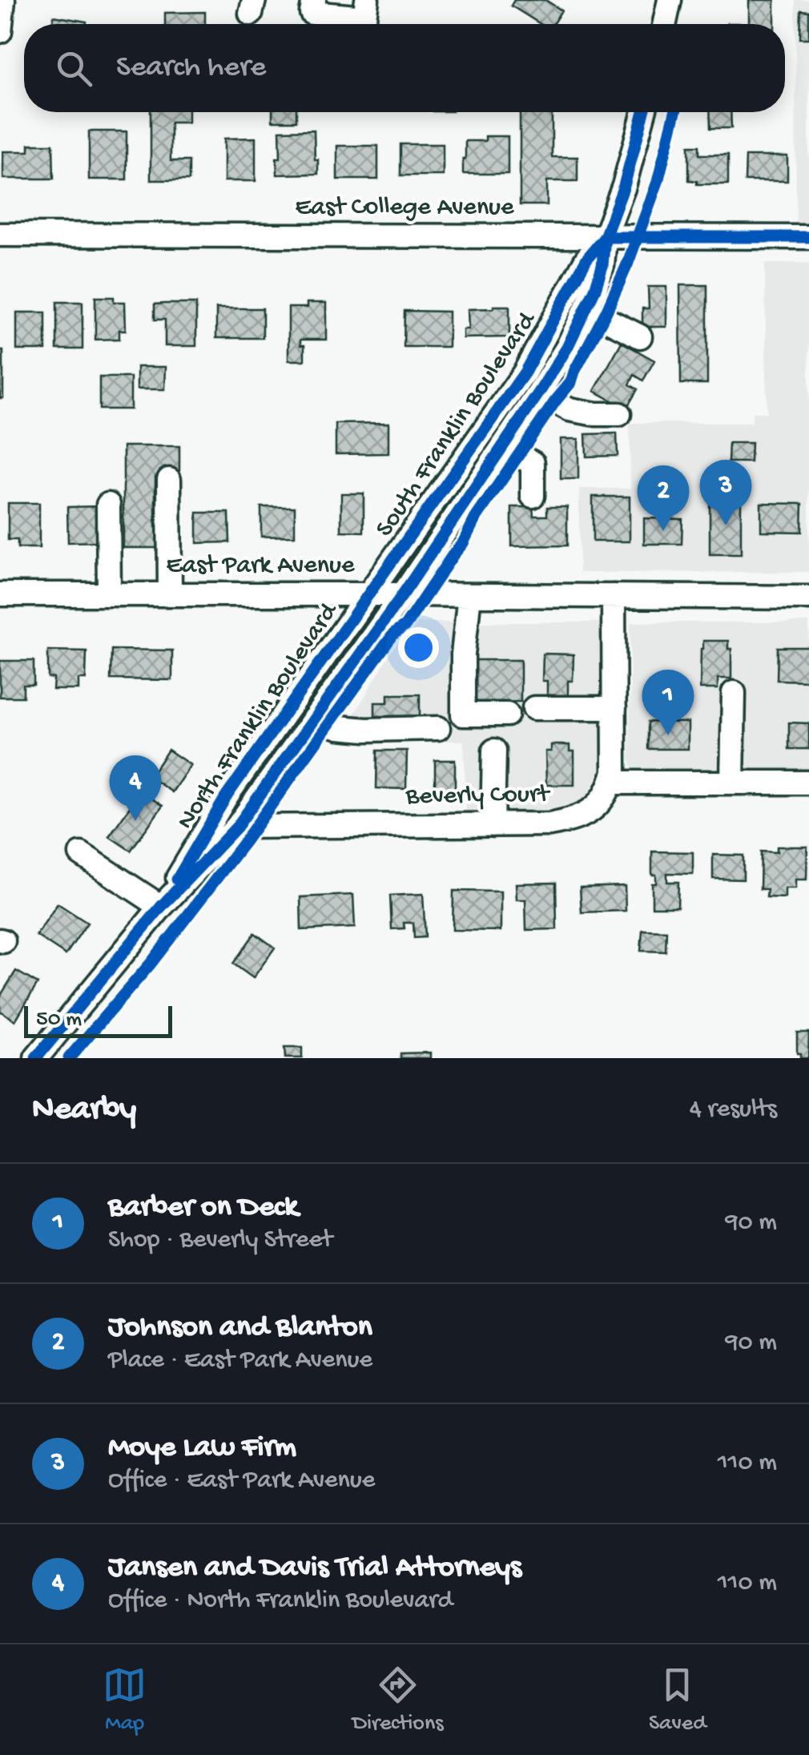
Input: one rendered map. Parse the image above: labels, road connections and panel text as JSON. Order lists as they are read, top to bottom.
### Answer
{
  "streets": {
    "street": [
      "East College Avenue",
      "South Franklin Boulevard",
      "East Park Avenue",
      "North Franklin Boulevard",
      "Beverly Court"
    ]
  },
  "crossings": [
    ["East College Avenue", "South Franklin Boulevard"],
    ["South Franklin Boulevard", "East Park Avenue"],
    ["South Franklin Boulevard", "North Franklin Boulevard"],
    ["East Park Avenue", "North Franklin Boulevard"],
    ["North Franklin Boulevard", "Beverly Court"]
  ],
  "scale_bar": "50 m",
  "page": {
    "search": "Search here",
    "pins": [
      "3",
      "2",
      "1",
      "4"
    ],
    "scale": "50 m",
    "heading": ["Nearby", "4 results"],
    "list": [
      {
        "mark": "1",
        "name": "Barber on Deck",
        "note": "Shop · Beverly Street",
        "value": "90 m"
      },
      {
        "mark": "2",
        "name": "Johnson and Blanton",
        "note": "Place · East Park Avenue",
        "value": "90 m"
      },
      {
        "mark": "3",
        "name": "Moye Law Firm",
        "note": "Office · East Park Avenue",
        "value": "110 m"
      },
      {
        "mark": "4",
        "name": "Jansen and Davis Trial Attorneys",
        "note": "Office · North Franklin Boulevard",
        "value": "110 m"
      }
    ],
    "nav": ["Map", "Directions", "Saved"]
  }
}
